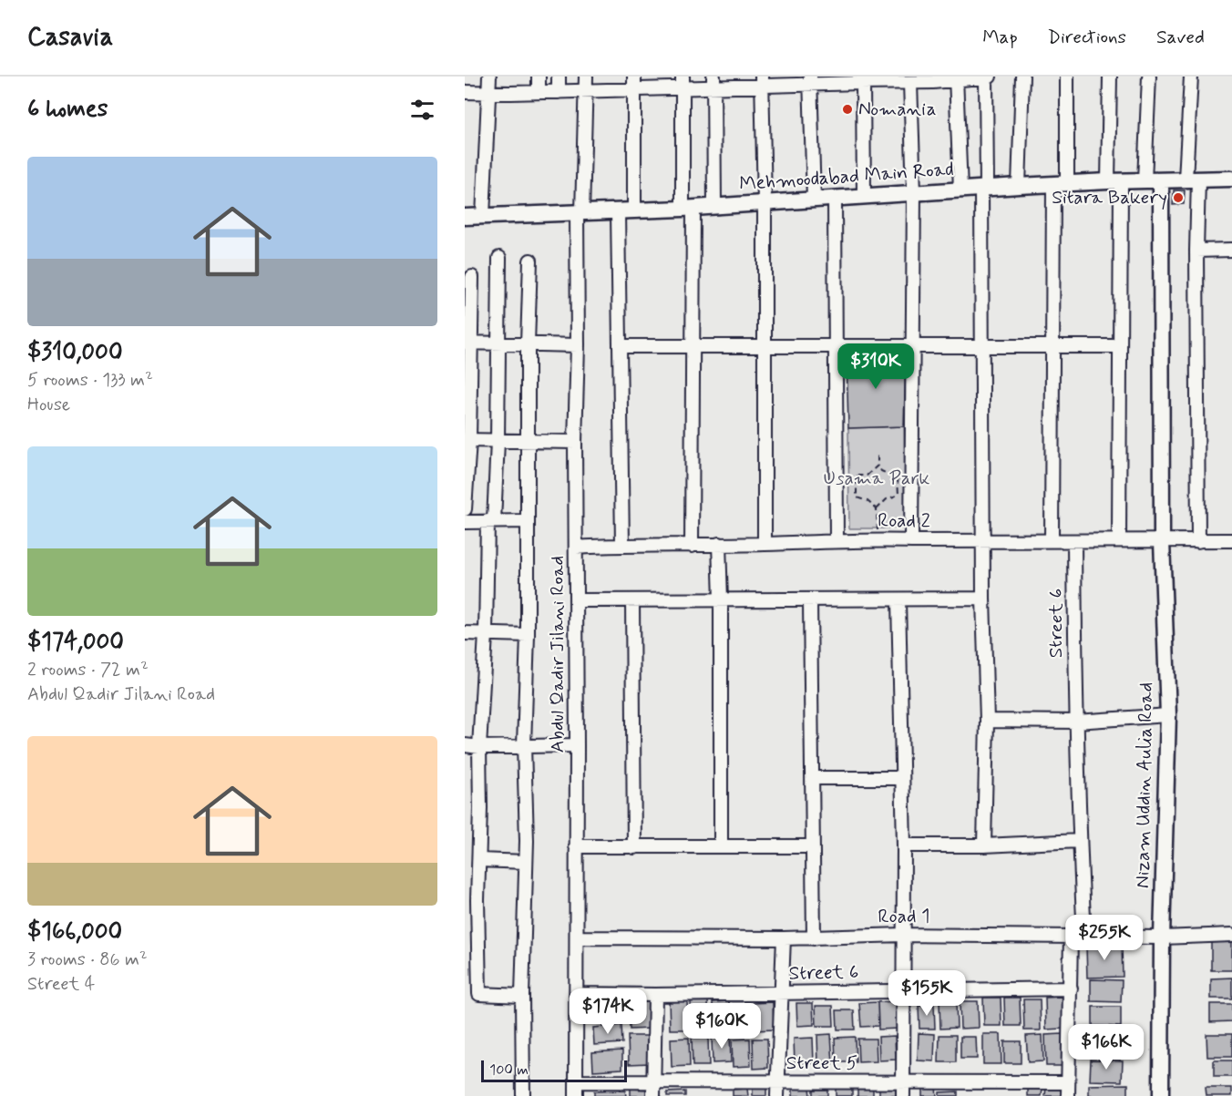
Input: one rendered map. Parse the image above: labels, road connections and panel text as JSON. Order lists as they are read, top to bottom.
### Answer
{
  "streets": {
    "main road": ["Mehmoodabad Main Road", "Nizam Uddin Aulia Road"],
    "street": [
      "Road 2",
      "Street 6",
      "Abdul Qadir Jilani Road",
      "Road 1",
      "Street 5"
    ]
  },
  "crossings": [
    ["Mehmoodabad Main Road", "Abdul Qadir Jilani Road"],
    ["Mehmoodabad Main Road", "Nizam Uddin Aulia Road"],
    ["Road 2", "Street 6"],
    ["Road 2", "Abdul Qadir Jilani Road"],
    ["Road 2", "Nizam Uddin Aulia Road"],
    ["Street 6", "Abdul Qadir Jilani Road"],
    ["Street 6", "Road 1"],
    ["Abdul Qadir Jilani Road", "Road 1"],
    ["Abdul Qadir Jilani Road", "Street 5"],
    ["Nizam Uddin Aulia Road", "Road 1"]
  ],
  "parks": ["Usama Park"],
  "places": ["Nomania", "Sitara Bakery"],
  "scale_bar": "100 m",
  "page": {
    "header": "Casavia",
    "nav": ["Map", "Directions", "Saved"],
    "heading": "6 homes",
    "list": [
      {
        "name": "$310,000",
        "note": "5 rooms · 133 m² · House"
      },
      {
        "name": "$174,000",
        "note": "2 rooms · 72 m² · Abdul Qadir Jilani Road"
      },
      {
        "name": "$166,000",
        "note": "3 rooms · 86 m² · Street 4"
      }
    ],
    "price": [
      "$310K",
      "$255K",
      "$155K",
      "$174K",
      "$160K",
      "$166K"
    ],
    "scale": "100 m"
  }
}
